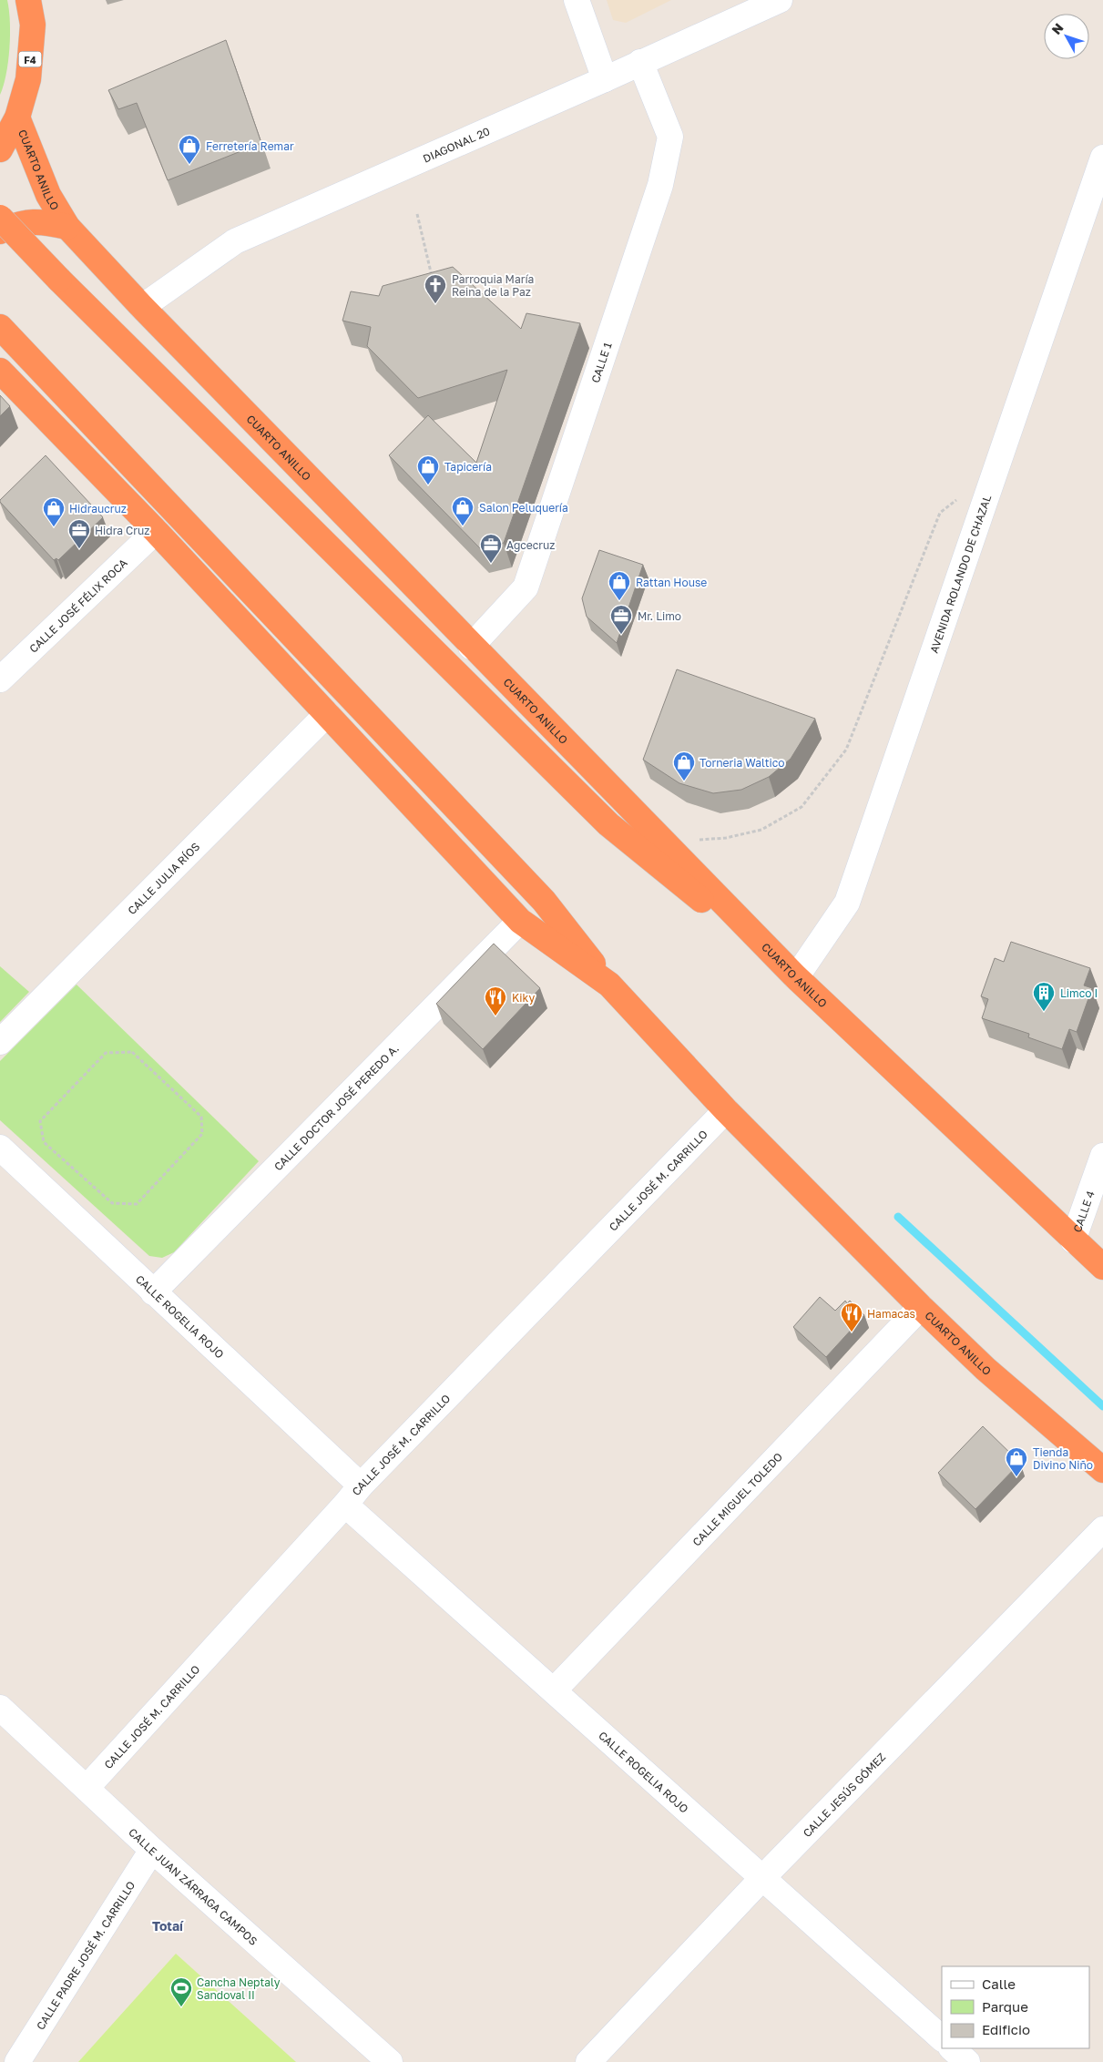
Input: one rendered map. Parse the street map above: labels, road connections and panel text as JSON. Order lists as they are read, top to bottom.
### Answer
{
  "streets": {
    "highway": ["F4", "CUARTO ANILLO"],
    "street": [
      "DIAGONAL 20",
      "CALLE 1",
      "AVENIDA ROLANDO DE CHAZAL",
      "CALLE JOSÉ FÉLIX ROCA",
      "CALLE JULIA RÍOS",
      "CALLE DOCTOR JOSÉ PEREDO A.",
      "CALLE JOSÉ M. CARRILLO",
      "CALLE 4",
      "CALLE ROGELIA ROJO",
      "CALLE MIGUEL TOLEDO",
      "CALLE JESÚS GÓMEZ",
      "CALLE JUAN ZÁRRAGA CAMPOS",
      "CALLE PADRE JOSÉ M. CARRILLO"
    ]
  },
  "crossings": [
    ["F4", "CUARTO ANILLO"],
    ["DIAGONAL 20", "CUARTO ANILLO"],
    ["DIAGONAL 20", "CALLE 1"],
    ["CUARTO ANILLO", "CALLE 1"],
    ["CUARTO ANILLO", "AVENIDA ROLANDO DE CHAZAL"],
    ["CUARTO ANILLO", "CALLE JOSÉ FÉLIX ROCA"],
    ["CUARTO ANILLO", "CALLE JULIA RÍOS"],
    ["CUARTO ANILLO", "CALLE DOCTOR JOSÉ PEREDO A."],
    ["CUARTO ANILLO", "CALLE JOSÉ M. CARRILLO"],
    ["CUARTO ANILLO", "CALLE 4"],
    ["CUARTO ANILLO", "CALLE MIGUEL TOLEDO"],
    ["CALLE DOCTOR JOSÉ PEREDO A.", "CALLE ROGELIA ROJO"],
    ["CALLE JOSÉ M. CARRILLO", "CALLE ROGELIA ROJO"],
    ["CALLE JOSÉ M. CARRILLO", "CALLE JUAN ZÁRRAGA CAMPOS"],
    ["CALLE ROGELIA ROJO", "CALLE MIGUEL TOLEDO"],
    ["CALLE ROGELIA ROJO", "CALLE JESÚS GÓMEZ"],
    ["CALLE JUAN ZÁRRAGA CAMPOS", "CALLE PADRE JOSÉ M. CARRILLO"]
  ],
  "districts": ["Totaí"],
  "places": {
    "shop": [
      "Ferretería Remar",
      "Tapicería",
      "Salon Peluquería",
      "Hidraucruz",
      "Rattan House",
      "Torneria Waltico",
      "Tienda Divino Niño"
    ],
    "church": ["Parroquia María Reina de la Paz"],
    "office": ["Hidra Cruz", "Agcecruz", "Mr. Limo"],
    "building": ["Limco I"],
    "restaurant": ["Kiky", "Hamacas"],
    "sports": ["Cancha Neptaly Sandoval II"]
  },
  "legend": ["Calle", "Parque", "Edificio"],
  "north": "top left"
}
